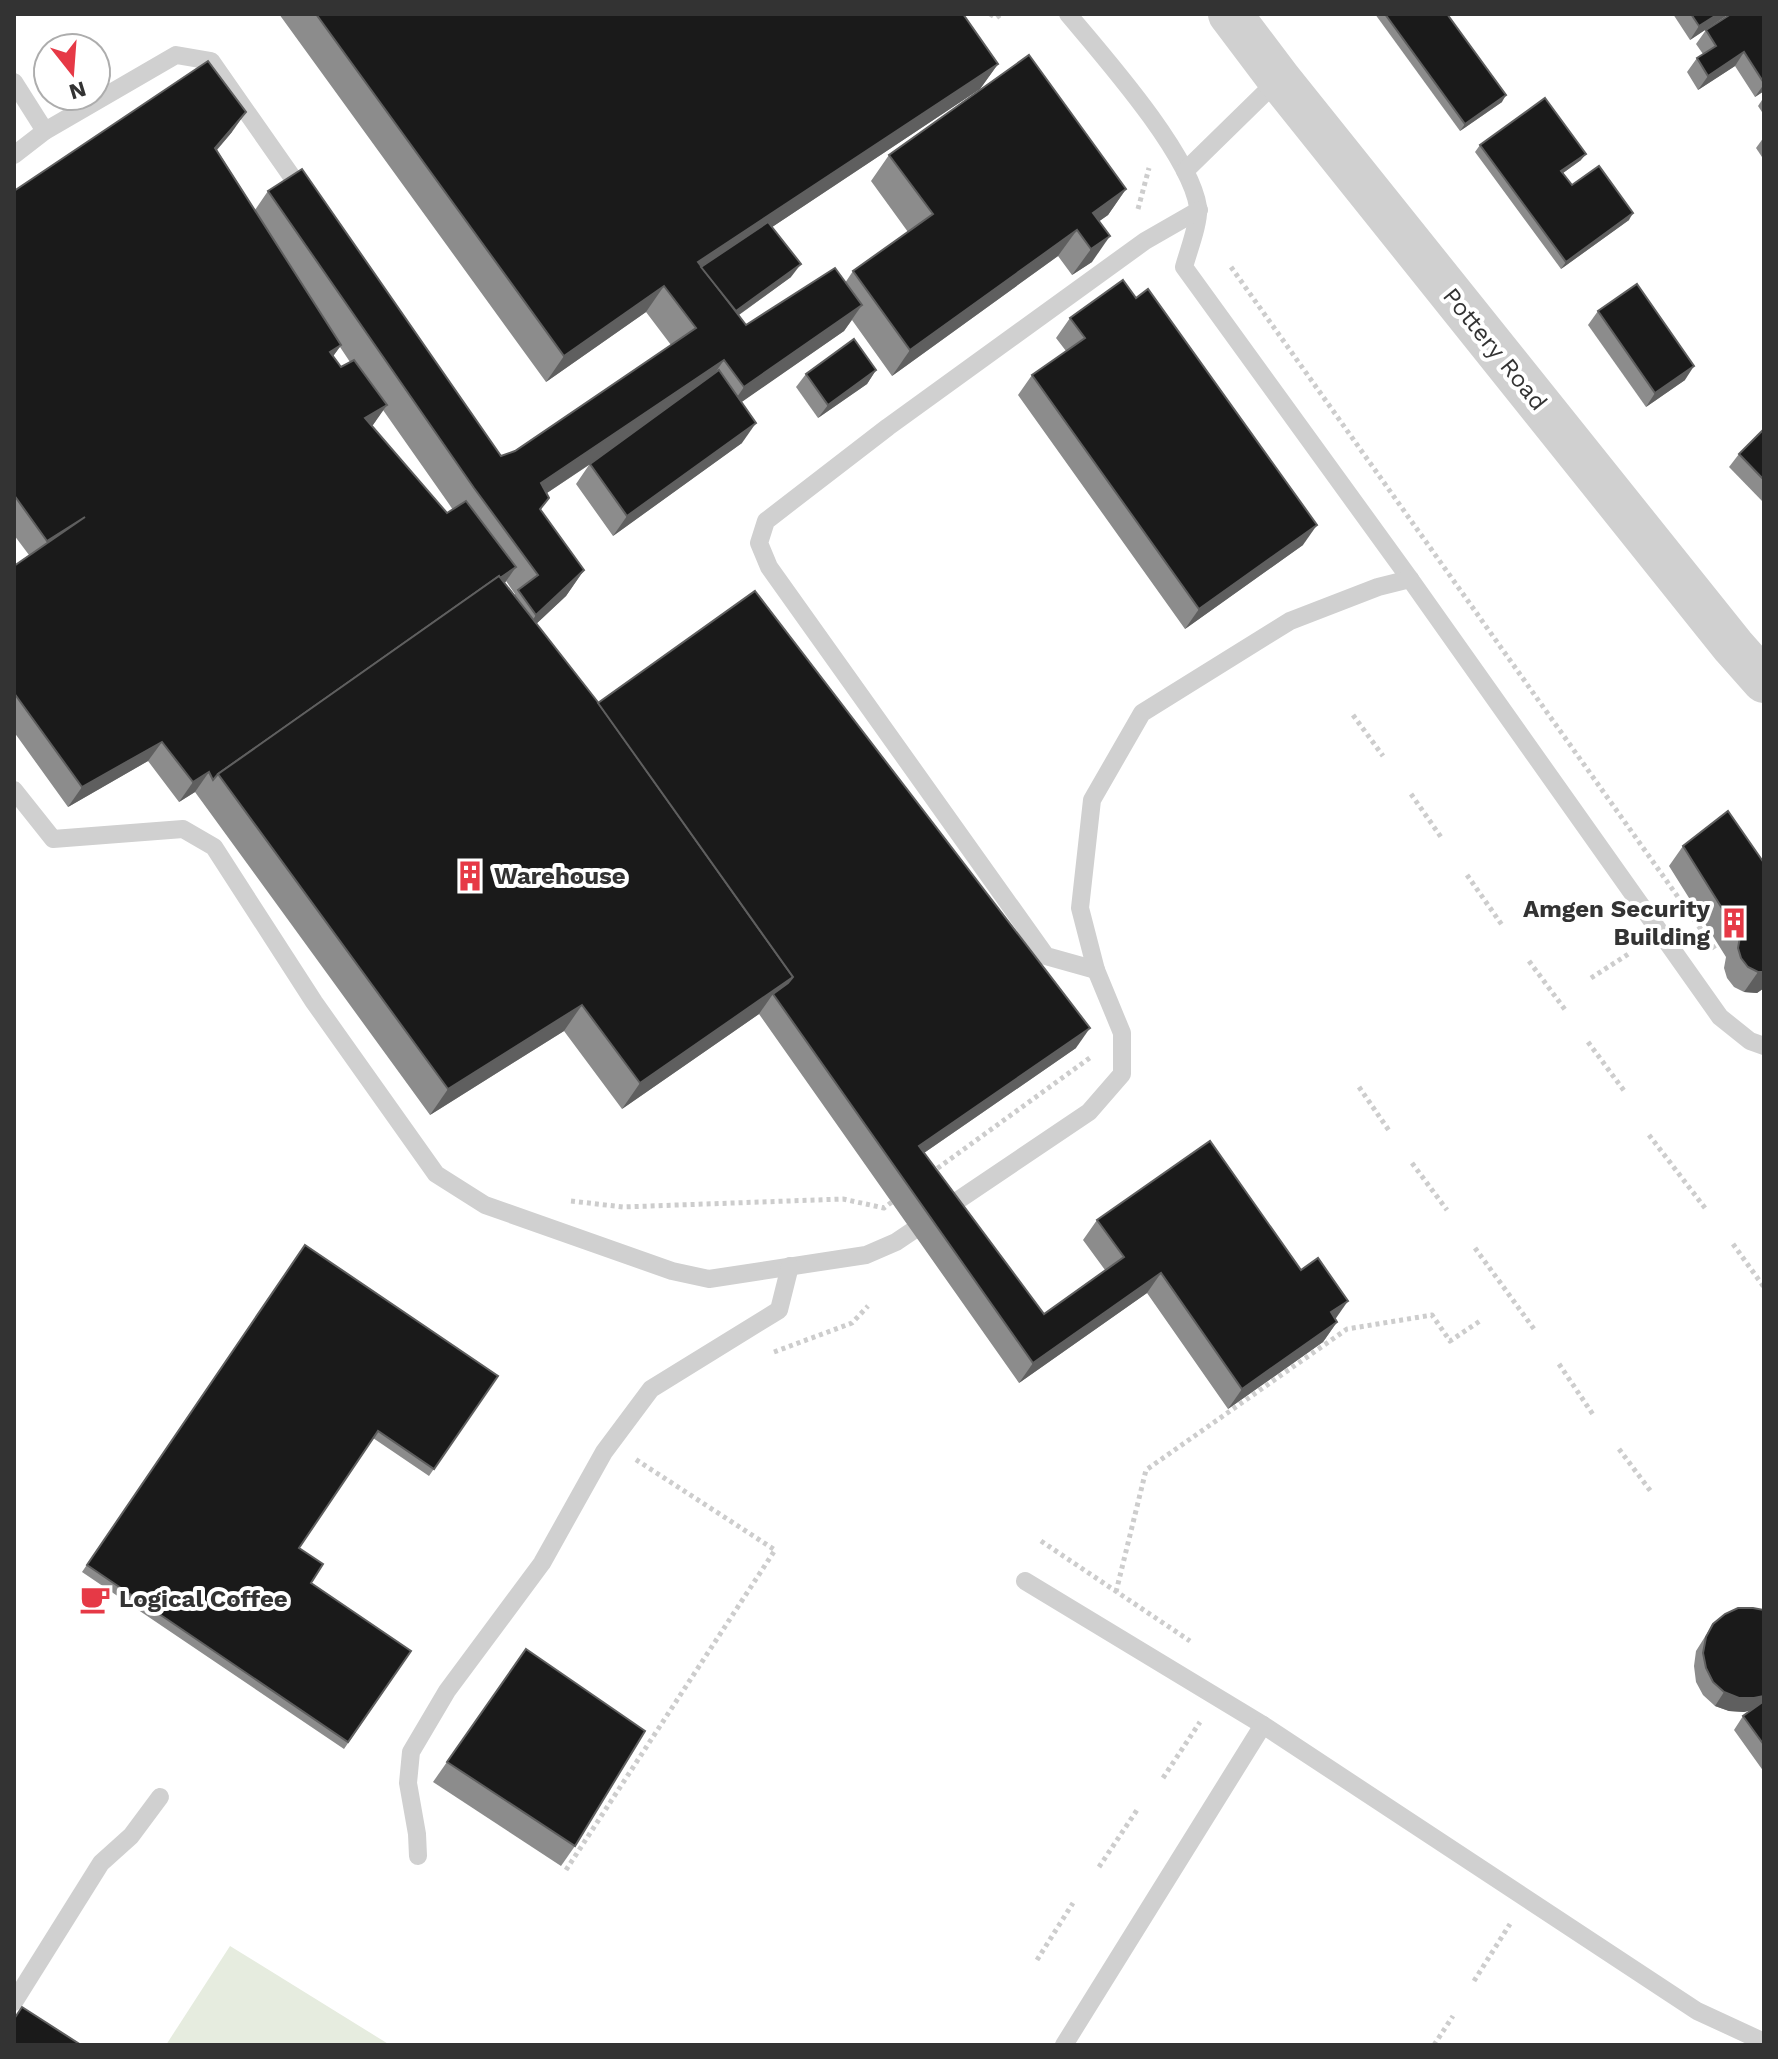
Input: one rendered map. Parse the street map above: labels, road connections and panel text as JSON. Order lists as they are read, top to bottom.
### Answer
{
  "streets": {
    "street": ["Pottery Road"]
  },
  "places": {
    "building": ["Warehouse", "Amgen Security Building"],
    "cafe": ["Logical Coffee"]
  },
  "north": "bottom"
}
